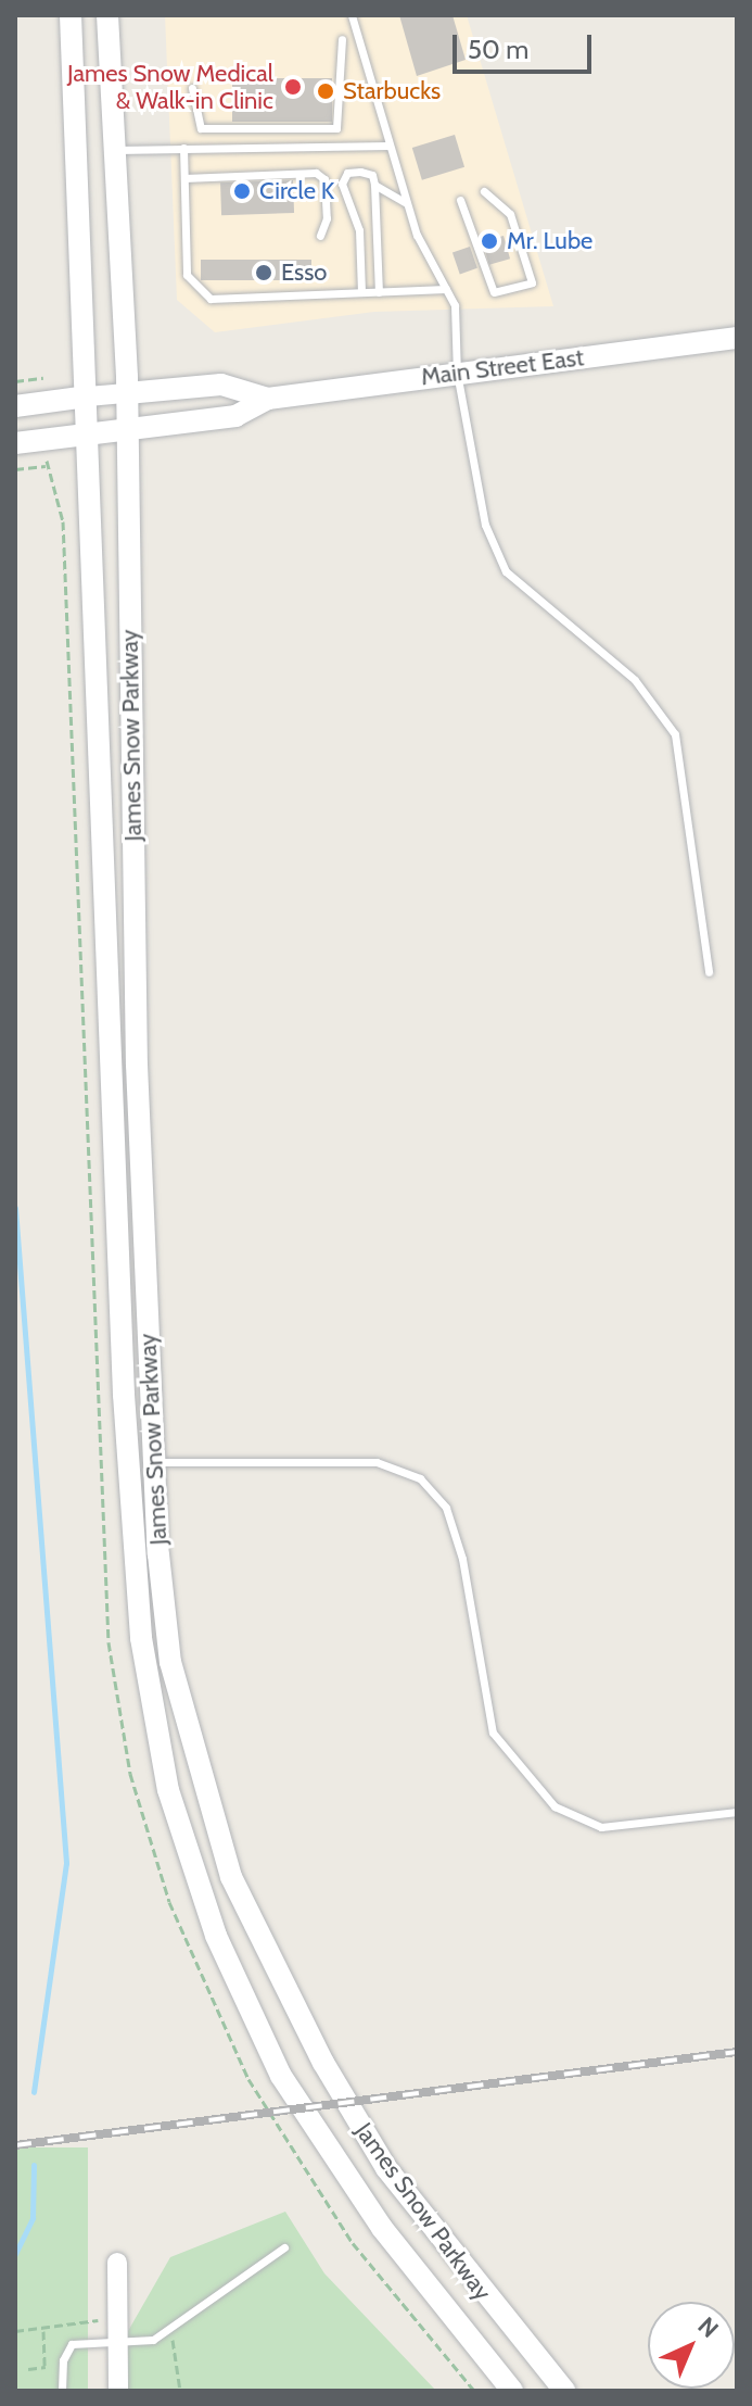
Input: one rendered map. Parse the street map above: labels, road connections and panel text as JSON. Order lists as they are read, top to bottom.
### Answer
{
  "streets": {
    "main road": ["Main Street East", "James Snow Parkway"]
  },
  "crossings": [
    ["Main Street East", "James Snow Parkway"]
  ],
  "places": [
    "James Snow Medical & Walk-in Clinic",
    "Starbucks",
    "Circle K",
    "Mr. Lube",
    "Esso"
  ],
  "scale_bar": "50 m",
  "north": "top right"
}
